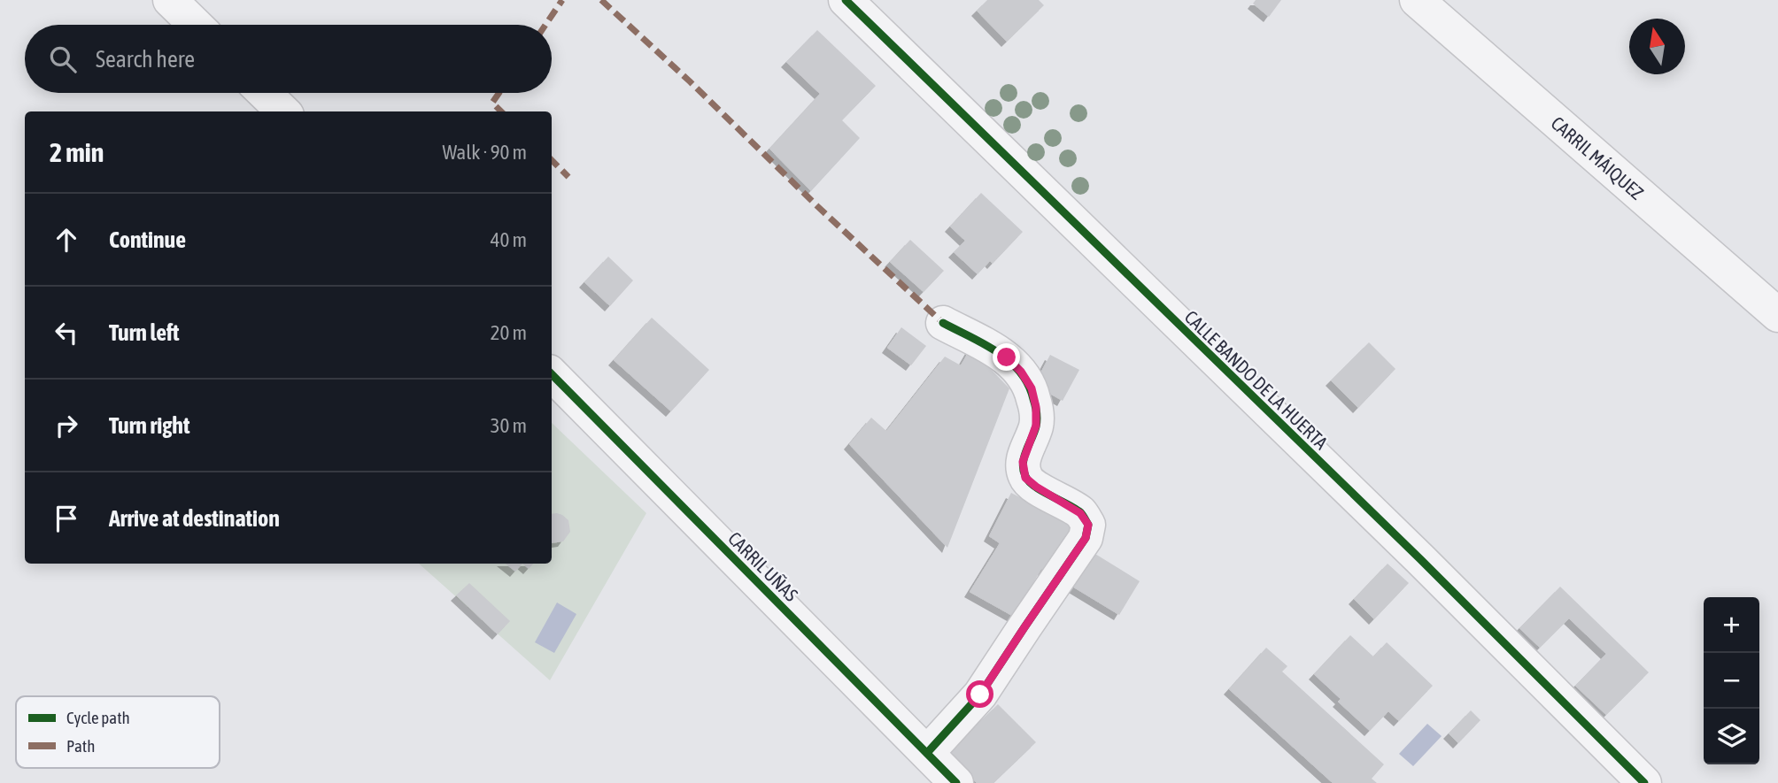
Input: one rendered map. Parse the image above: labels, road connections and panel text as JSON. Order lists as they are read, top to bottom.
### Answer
{
  "streets": {
    "street": ["CARRIL MÁIQUEZ", "CALLE BANDO DE LA HUERTA", "CARRIL UÑAS"]
  },
  "legend": ["Cycle path", "Path"],
  "north": "top",
  "page": {
    "search": "Search here",
    "heading": ["2 min", "Walk · 90 m"],
    "list": [
      ["Continue", "40 m"],
      ["Turn left", "20 m"],
      ["Turn right", "30 m"],
      "Arrive at destination"
    ],
    "map_buttons": ["+", "−"]
  }
}
